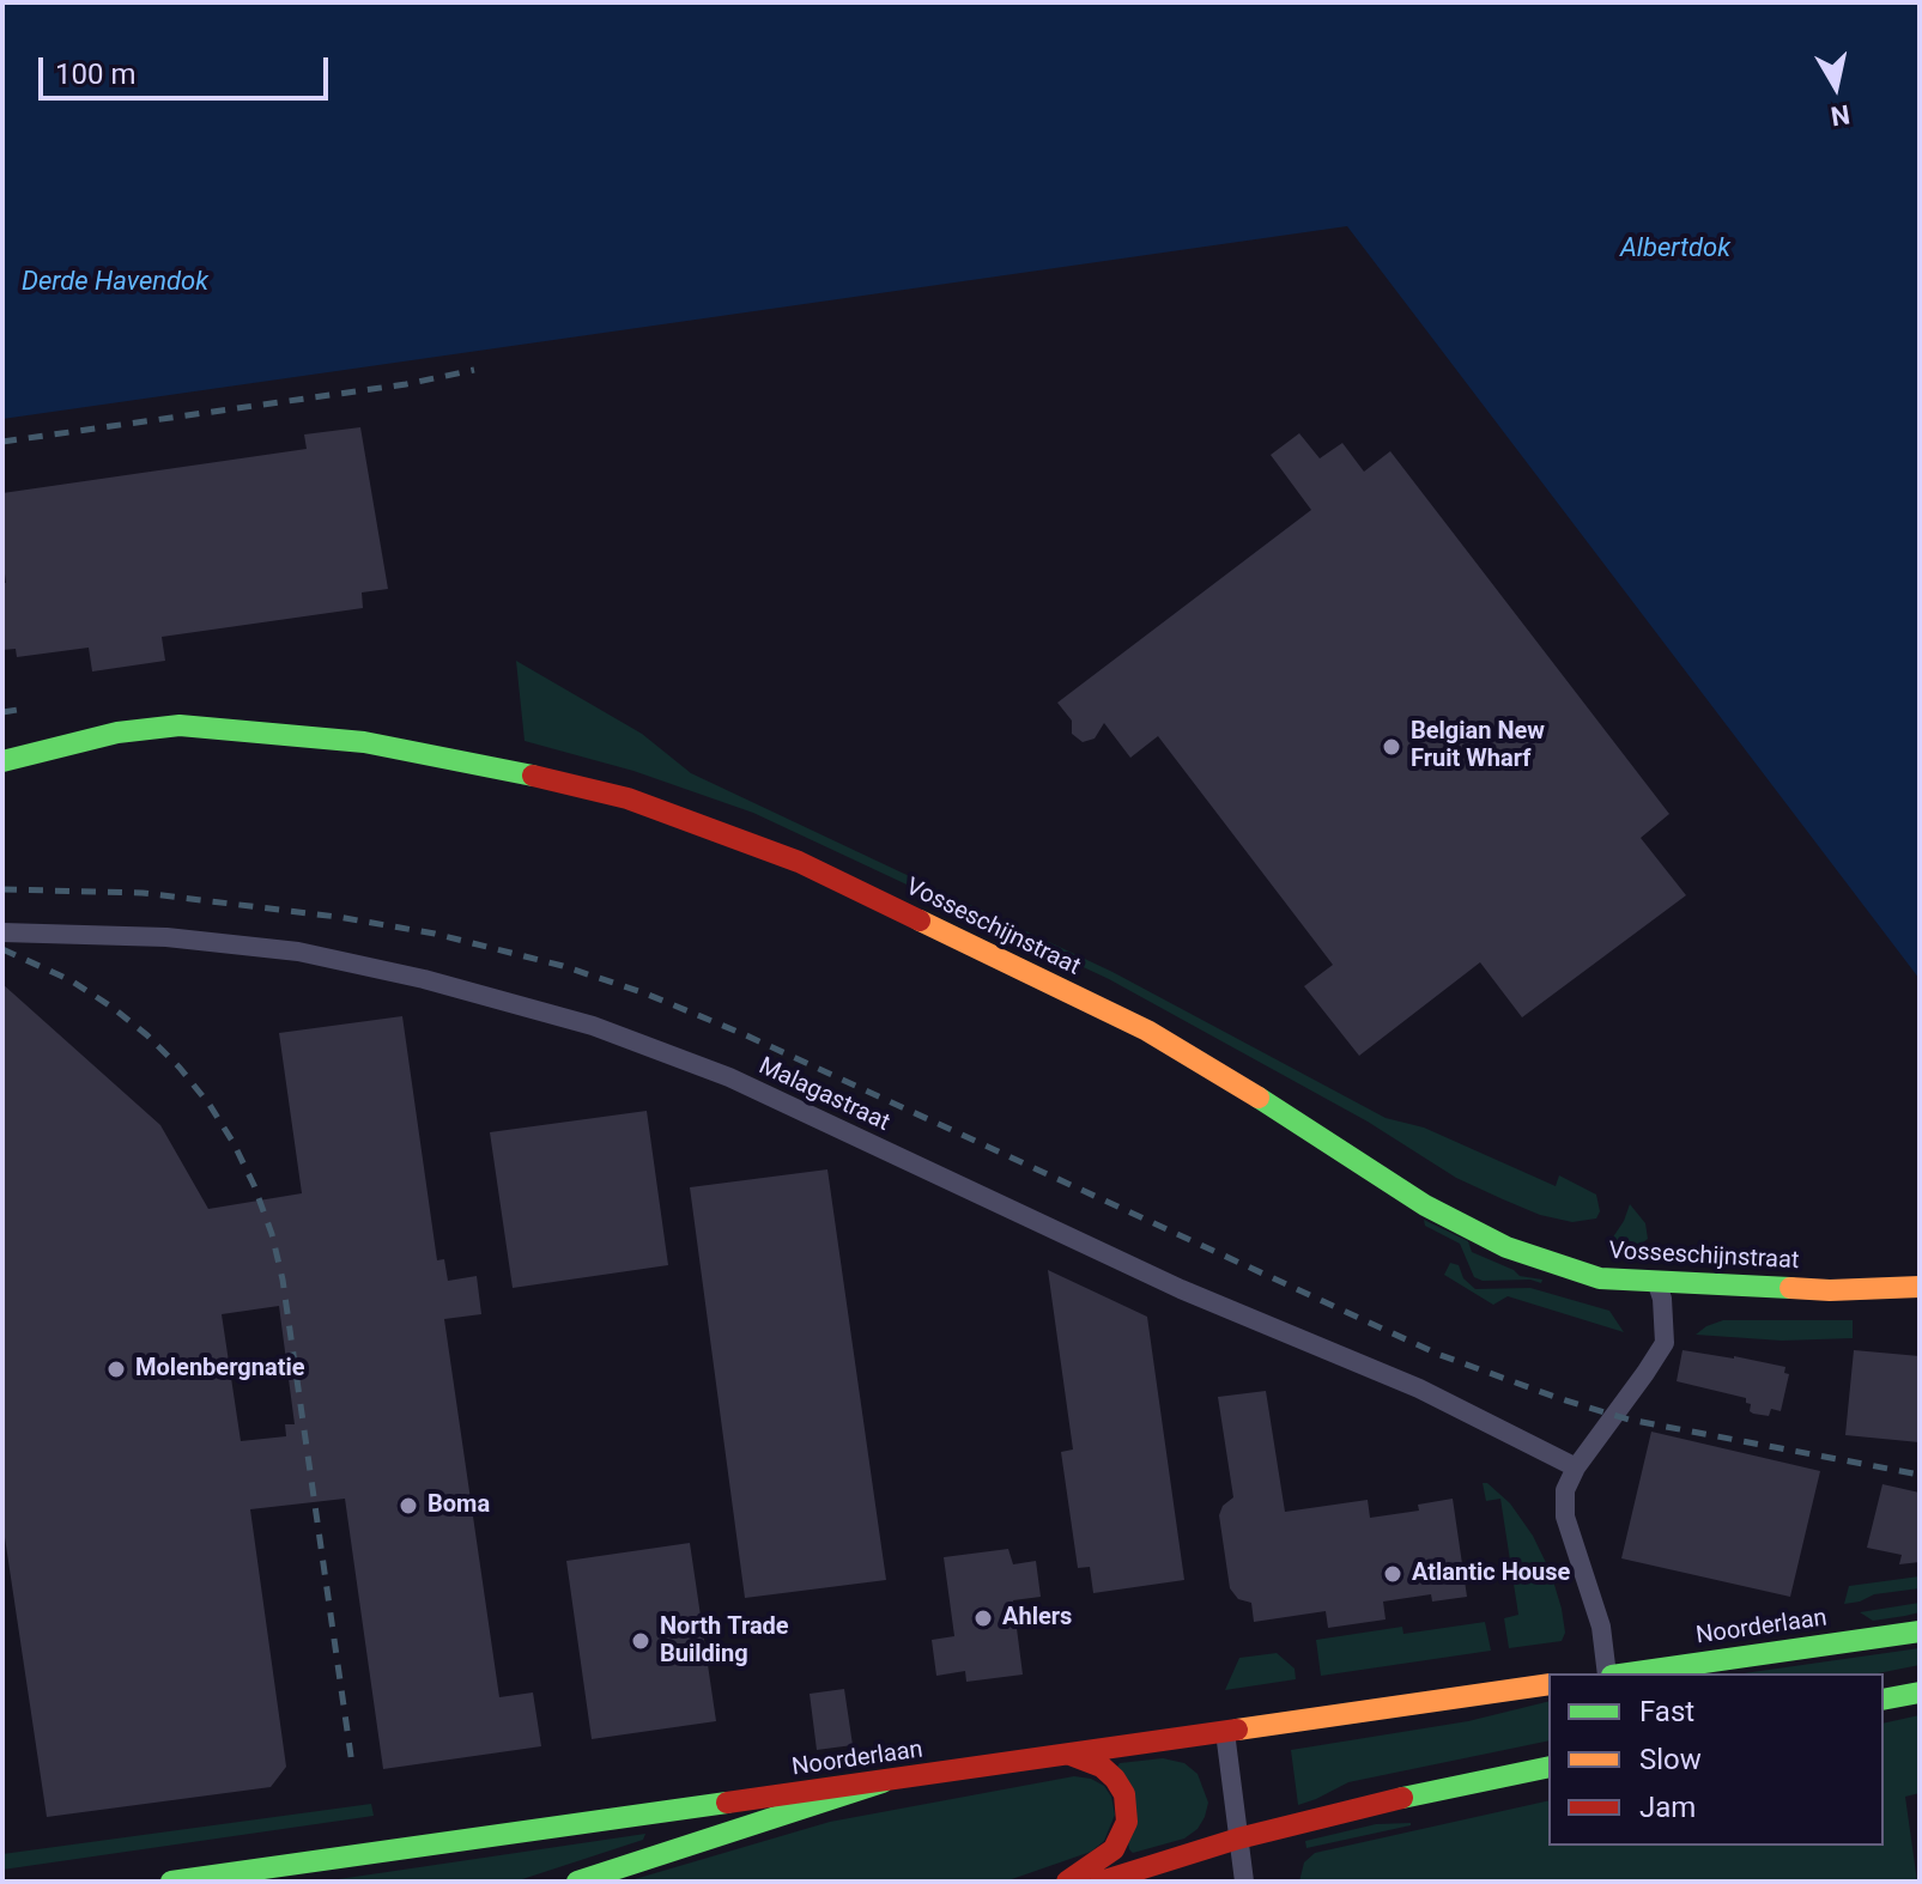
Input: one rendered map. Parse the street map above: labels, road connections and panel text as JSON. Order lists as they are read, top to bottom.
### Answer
{
  "streets": {
    "main road": ["Vosseschijnstraat", "Noorderlaan"],
    "street": ["Malagastraat"]
  },
  "water": ["Albertdok", "Derde Havendok"],
  "places": [
    "Belgian New Fruit Wharf",
    "Molenbergnatie",
    "Boma",
    "Atlantic House",
    "Ahlers",
    "North Trade Building"
  ],
  "legend": ["Fast", "Slow", "Jam"],
  "scale_bar": "100 m",
  "north": "bottom"
}
